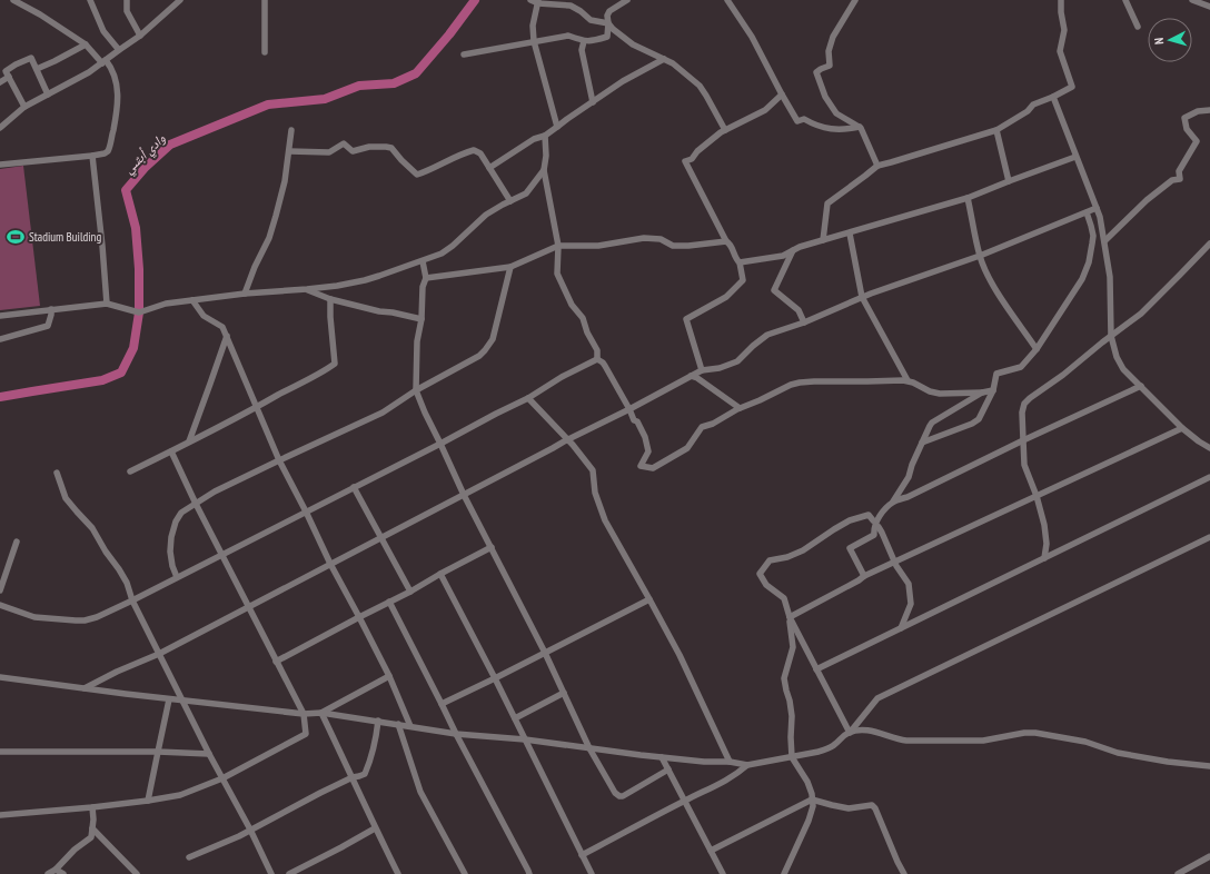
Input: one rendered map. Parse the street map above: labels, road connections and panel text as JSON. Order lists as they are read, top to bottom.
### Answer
{
  "water": ["وادي أبشي"],
  "places": {
    "sports": ["Stadium Building"]
  },
  "north": "left"
}
